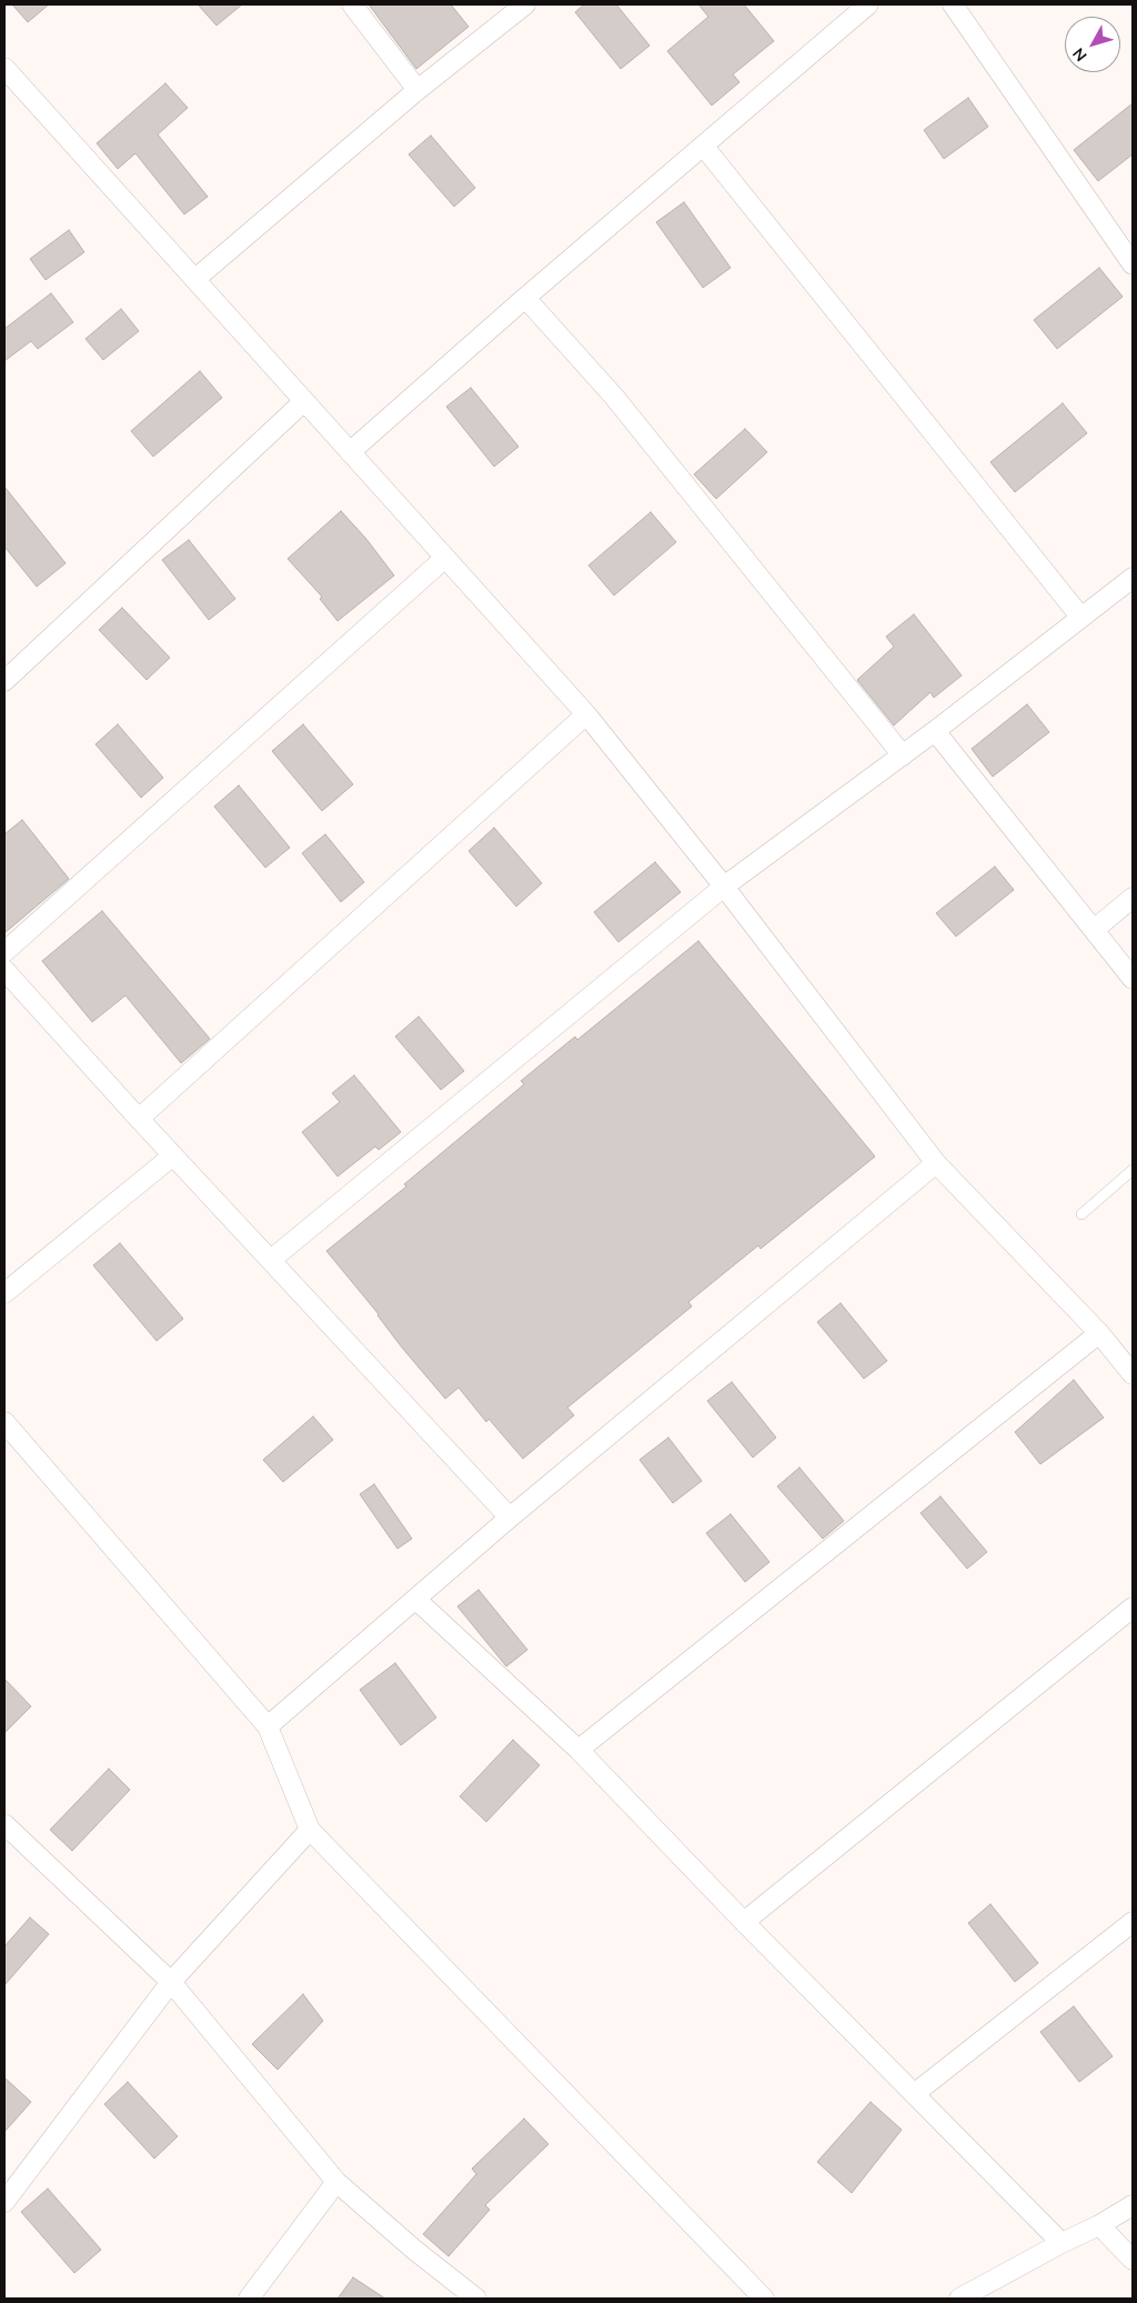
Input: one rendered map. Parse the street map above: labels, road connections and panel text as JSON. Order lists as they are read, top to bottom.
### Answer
{
  "north": "bottom left"
}
